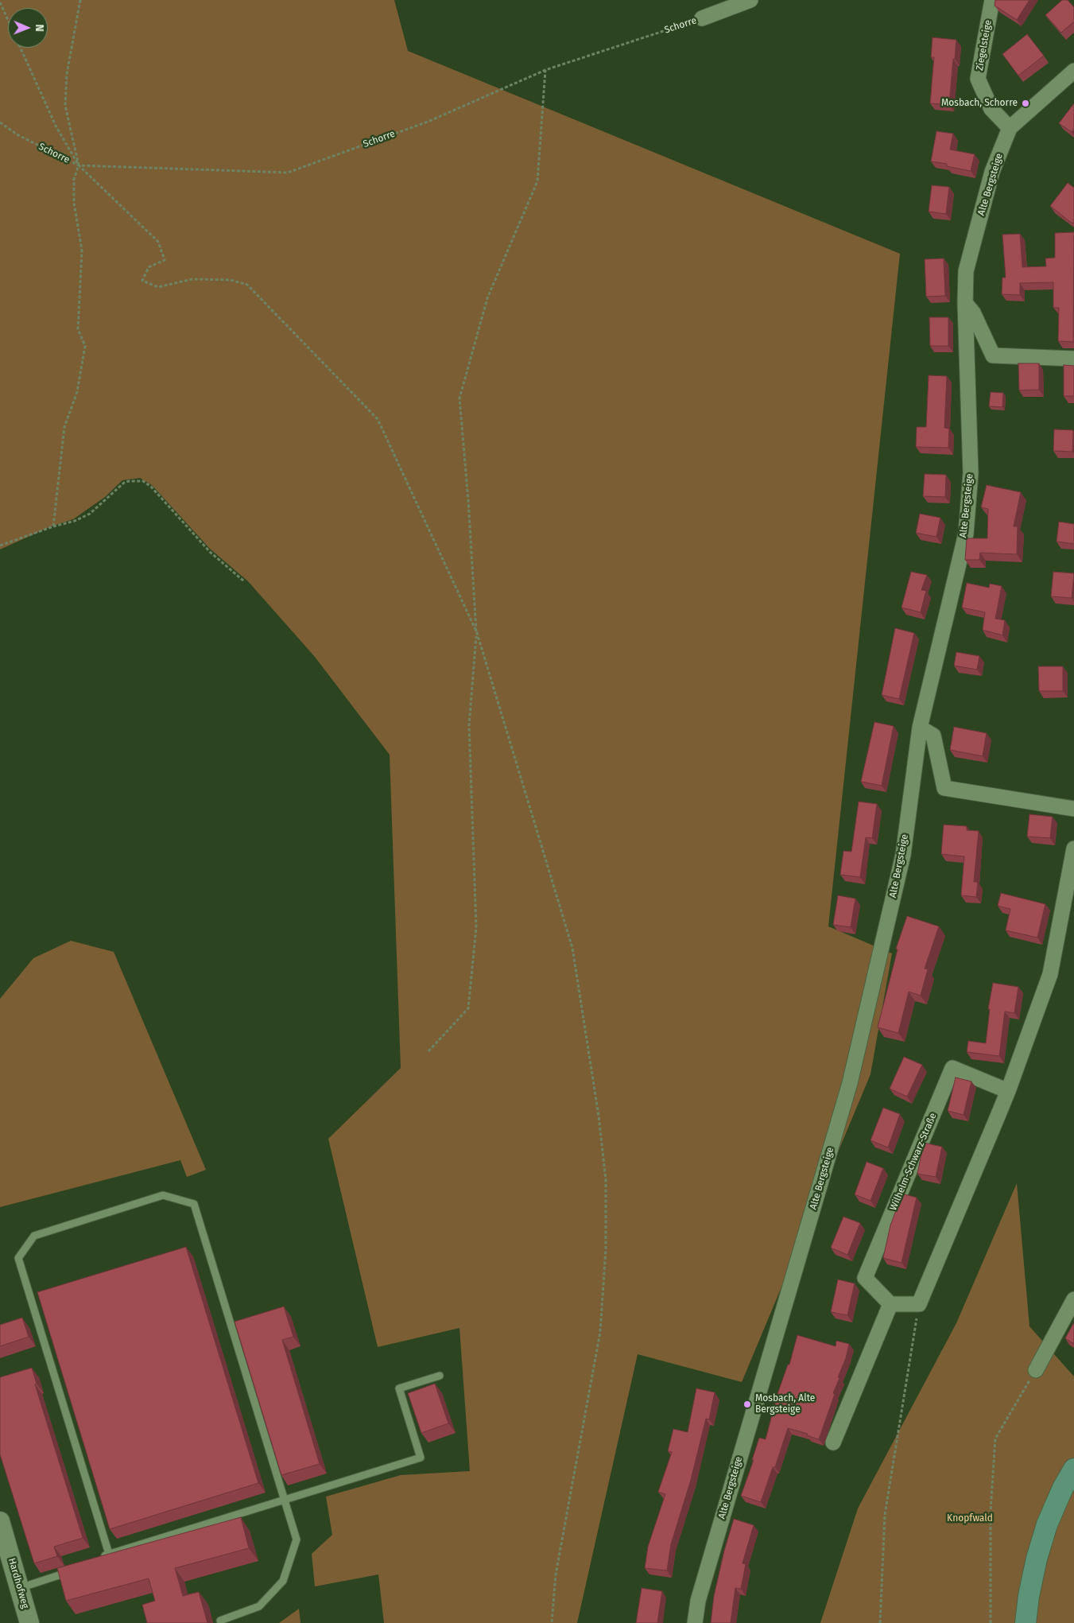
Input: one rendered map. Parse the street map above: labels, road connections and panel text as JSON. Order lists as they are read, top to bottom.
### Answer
{
  "streets": {
    "street": [
      "Schorre",
      "Ziegelsteige",
      "Alte Bergsteige",
      "Wilhelm-Schwarz-Straße",
      "Hardhofweg"
    ]
  },
  "crossings": [
    ["Ziegelsteige", "Alte Bergsteige"]
  ],
  "parks": ["Knopfwald"],
  "places": ["Mosbach, Schorre", "Mosbach, Alte Bergsteige"],
  "north": "right"
}
